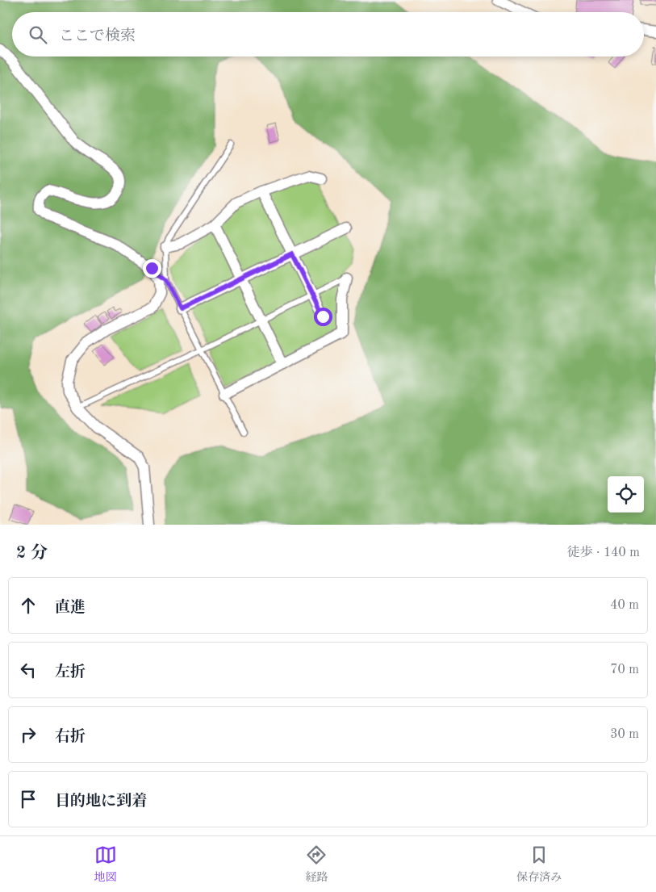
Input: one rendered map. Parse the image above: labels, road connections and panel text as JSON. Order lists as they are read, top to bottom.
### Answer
{
  "page": {
    "search": "ここで検索",
    "heading": ["2 分", "徒歩 · 140 m"],
    "list": [
      ["直進", "40 m"],
      ["左折", "70 m"],
      ["右折", "30 m"],
      "目的地に到着"
    ],
    "nav": ["地図", "経路", "保存済み"]
  }
}
